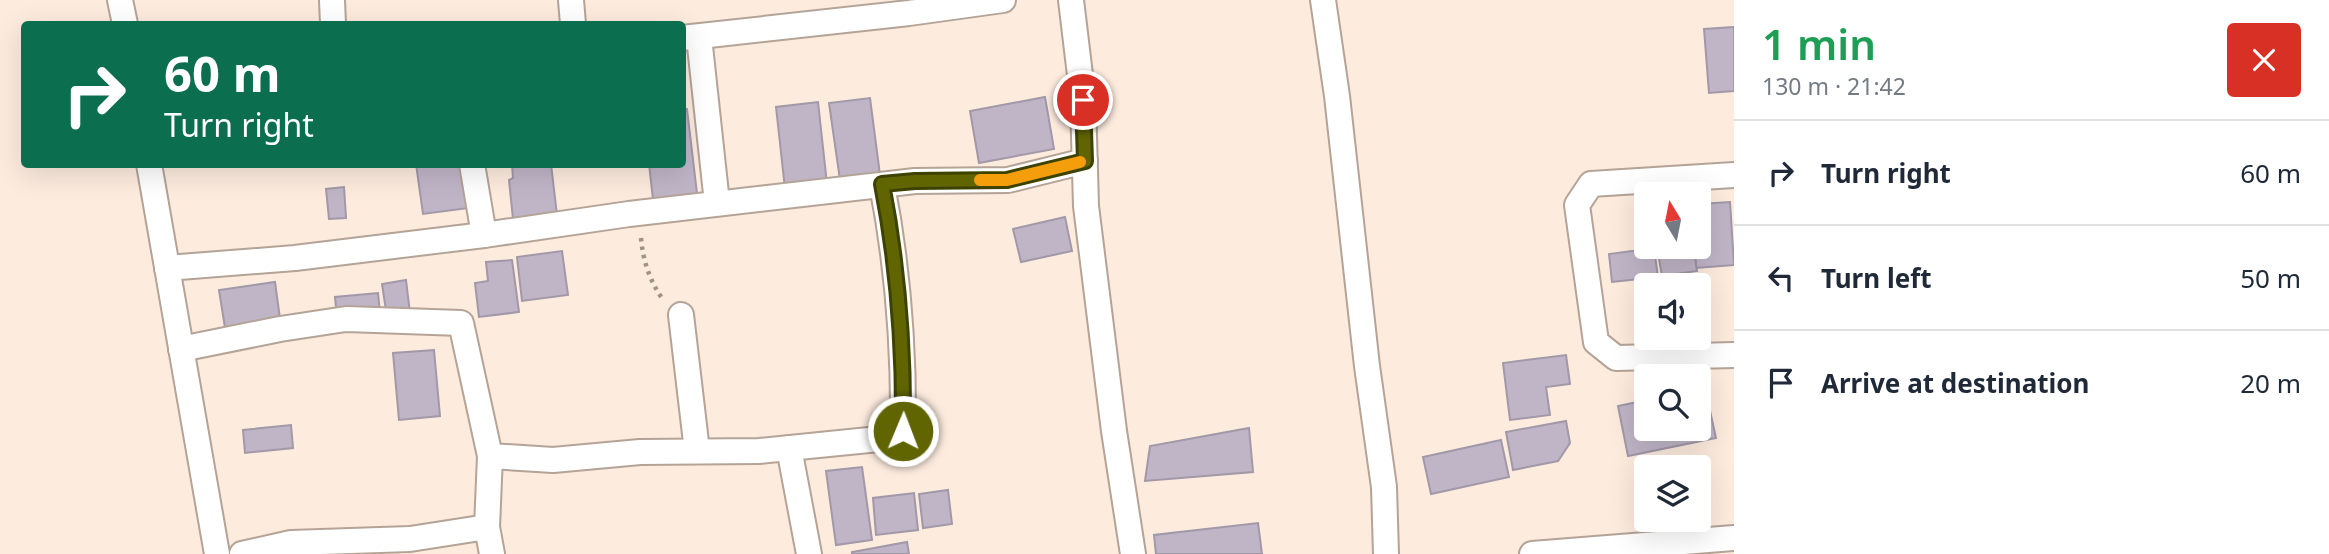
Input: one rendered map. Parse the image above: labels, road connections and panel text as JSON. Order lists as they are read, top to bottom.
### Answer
{
  "north": "top",
  "page": {
    "heading": ["1 min", "130 m · 21:42"],
    "turn": ["60 m", "Turn right"],
    "list": [
      {
        "name": "Turn right",
        "value": "60 m"
      },
      {
        "name": "Turn left",
        "value": "50 m"
      },
      {
        "name": "Arrive at destination",
        "value": "20 m"
      }
    ]
  }
}
